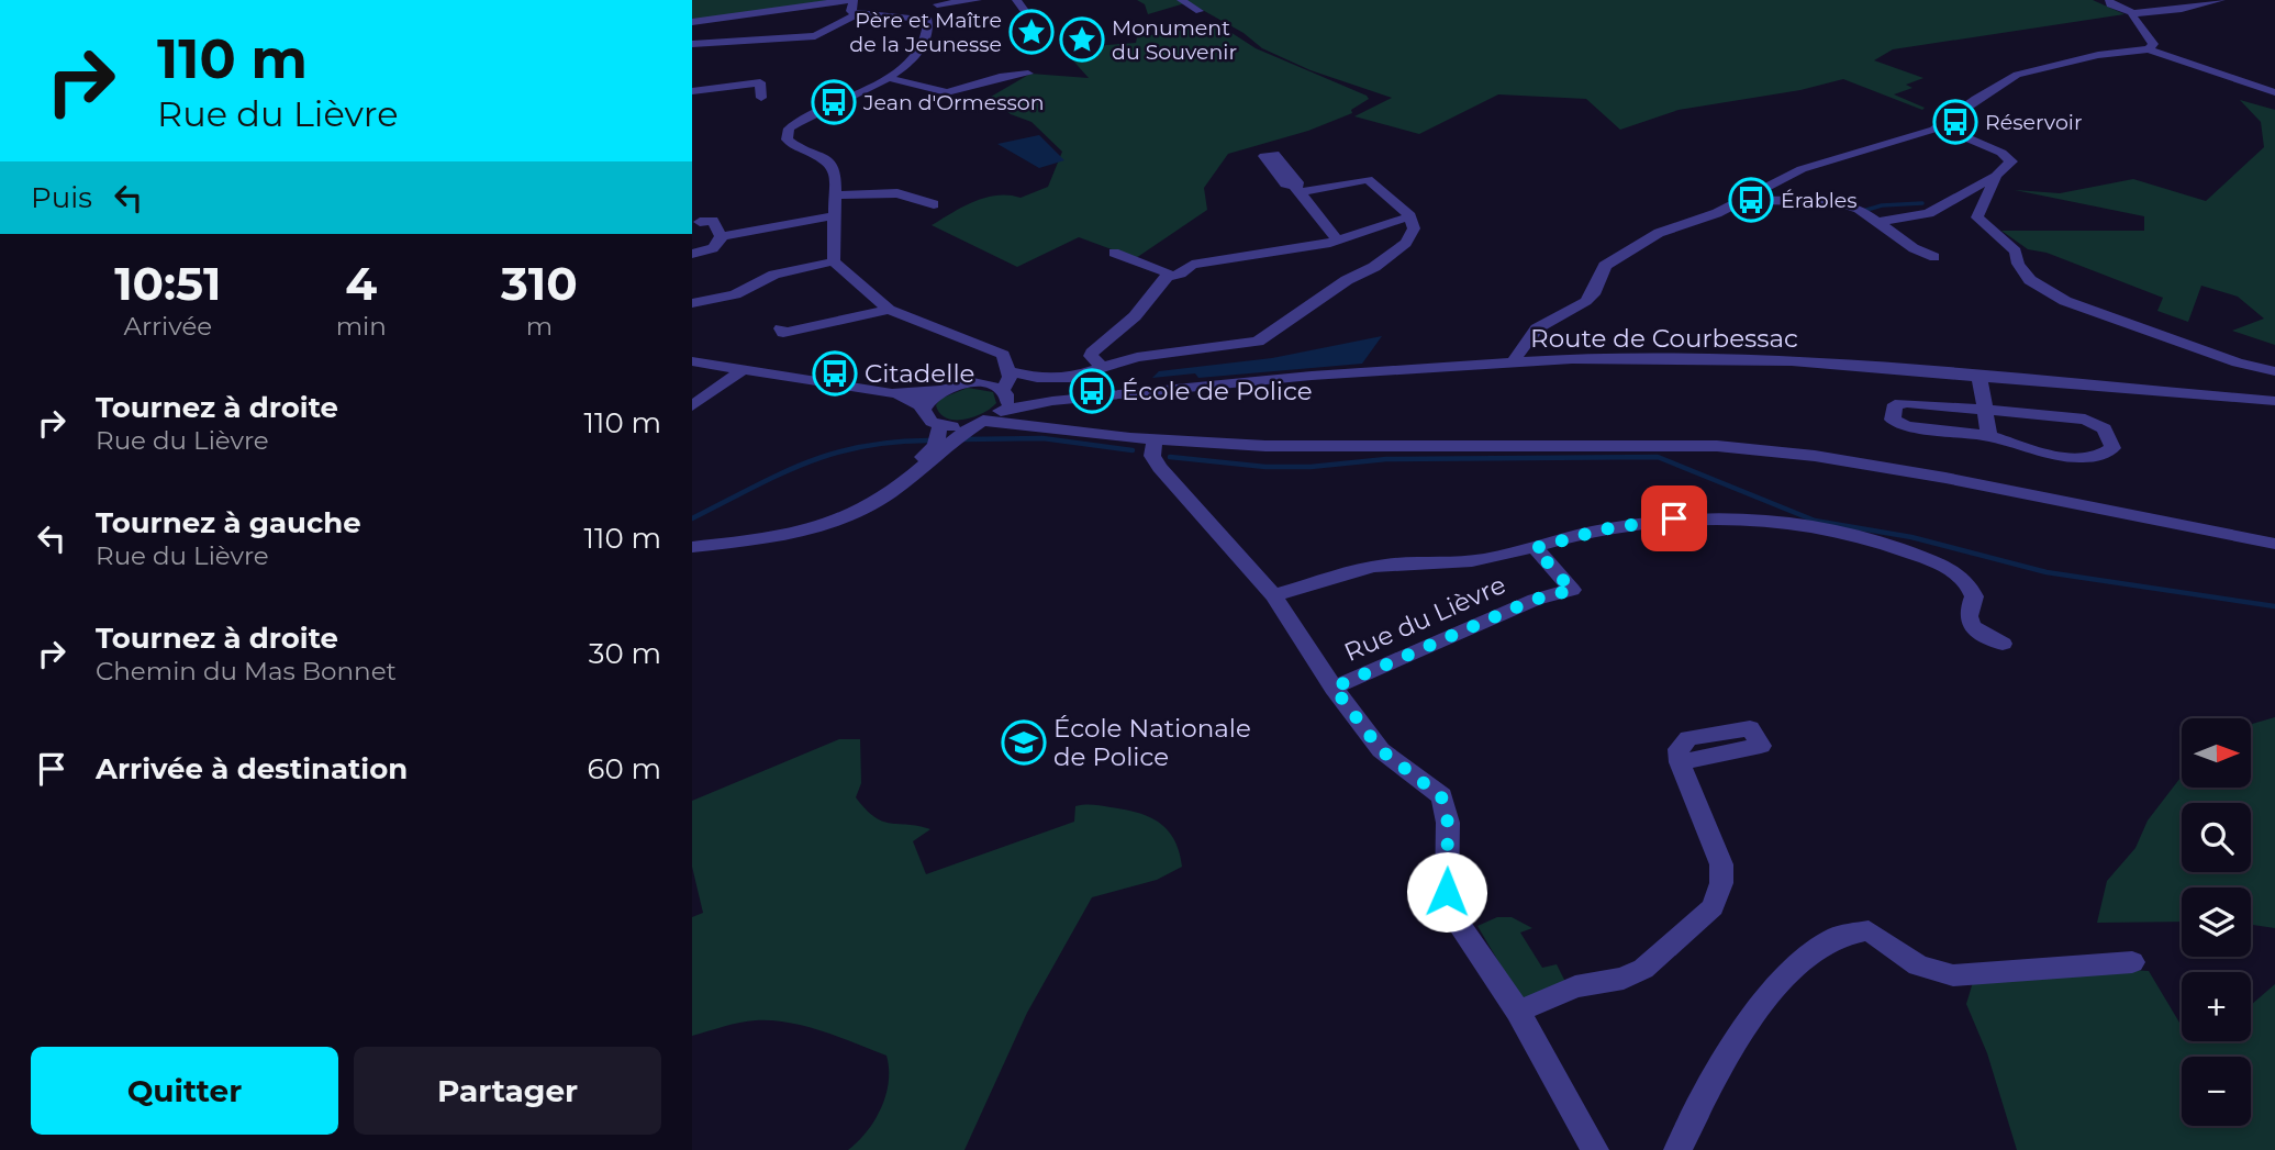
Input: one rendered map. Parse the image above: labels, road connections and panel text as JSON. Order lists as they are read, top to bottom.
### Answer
{
  "streets": {
    "street": ["Route de Courbessac", "Rue du Lièvre"]
  },
  "places": {
    "place": ["Père et Maître de la Jeunesse", "Monument du Souvenir"],
    "bus stop": [
      "Jean d'Ormesson",
      "Réservoir",
      "Érables",
      "Citadelle",
      "École de Police"
    ],
    "school or university": ["École Nationale de Police"]
  },
  "north": "right",
  "page": {
    "turn": ["110 m", "Rue du Lièvre"],
    "then": "Puis",
    "eta": [
      "10:51",
      "Arrivée",
      "4",
      "min",
      "310",
      "m"
    ],
    "list": [
      {
        "name": "Tournez à droite",
        "note": "Rue du Lièvre",
        "value": "110 m"
      },
      {
        "name": "Tournez à gauche",
        "note": "Rue du Lièvre",
        "value": "110 m"
      },
      {
        "name": "Tournez à droite",
        "note": "Chemin du Mas Bonnet",
        "value": "30 m"
      },
      {
        "name": "Arrivée à destination",
        "value": "60 m"
      }
    ],
    "map_buttons": ["+", "−"],
    "buttons": ["Quitter", "Partager"]
  }
}
